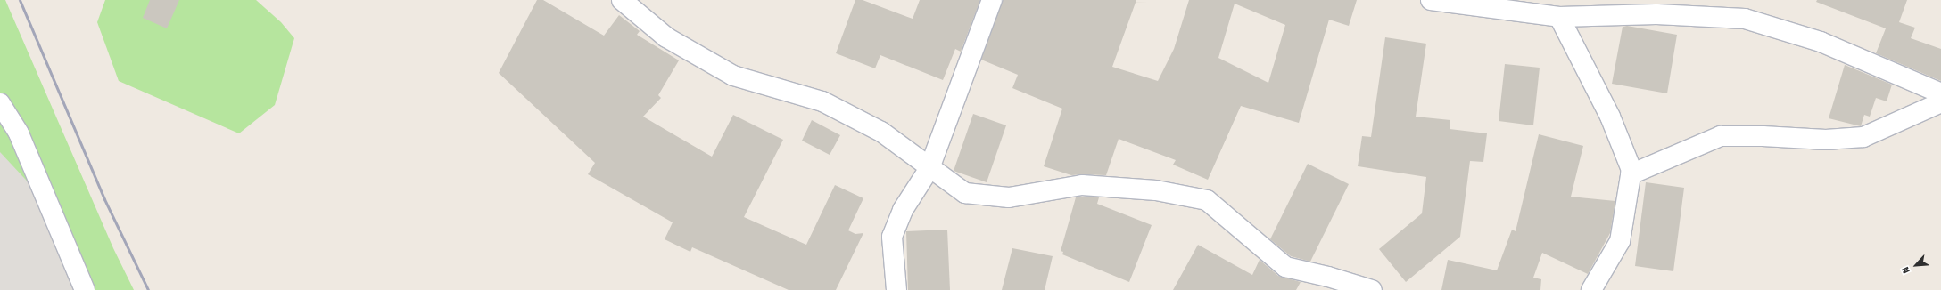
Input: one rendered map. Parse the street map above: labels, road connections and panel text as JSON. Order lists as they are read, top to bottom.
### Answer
{
  "north": "bottom left"
}
